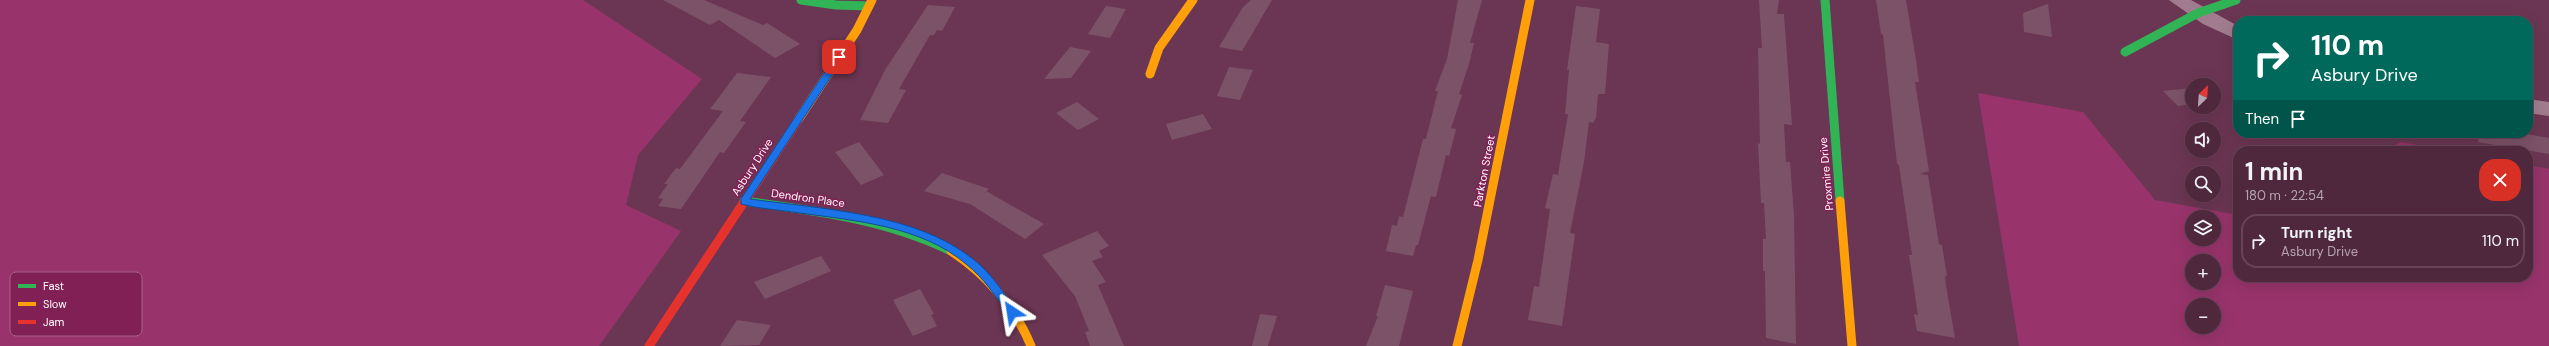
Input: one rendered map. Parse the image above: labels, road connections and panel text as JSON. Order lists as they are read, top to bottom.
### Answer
{
  "streets": {
    "street": [
      "Asbury Drive",
      "Parkton Street",
      "Proxmire Drive",
      "Dendron Place"
    ]
  },
  "crossings": [
    ["Asbury Drive", "Dendron Place"]
  ],
  "legend": ["Fast", "Slow", "Jam"],
  "north": "top right",
  "page": {
    "turn": ["110 m", "Asbury Drive"],
    "map_buttons": ["+", "−"],
    "then": "Then",
    "heading": ["1 min", "180 m · 22:54"],
    "list": [
      {
        "name": "Turn right",
        "note": "Asbury Drive",
        "value": "110 m"
      }
    ]
  }
}
